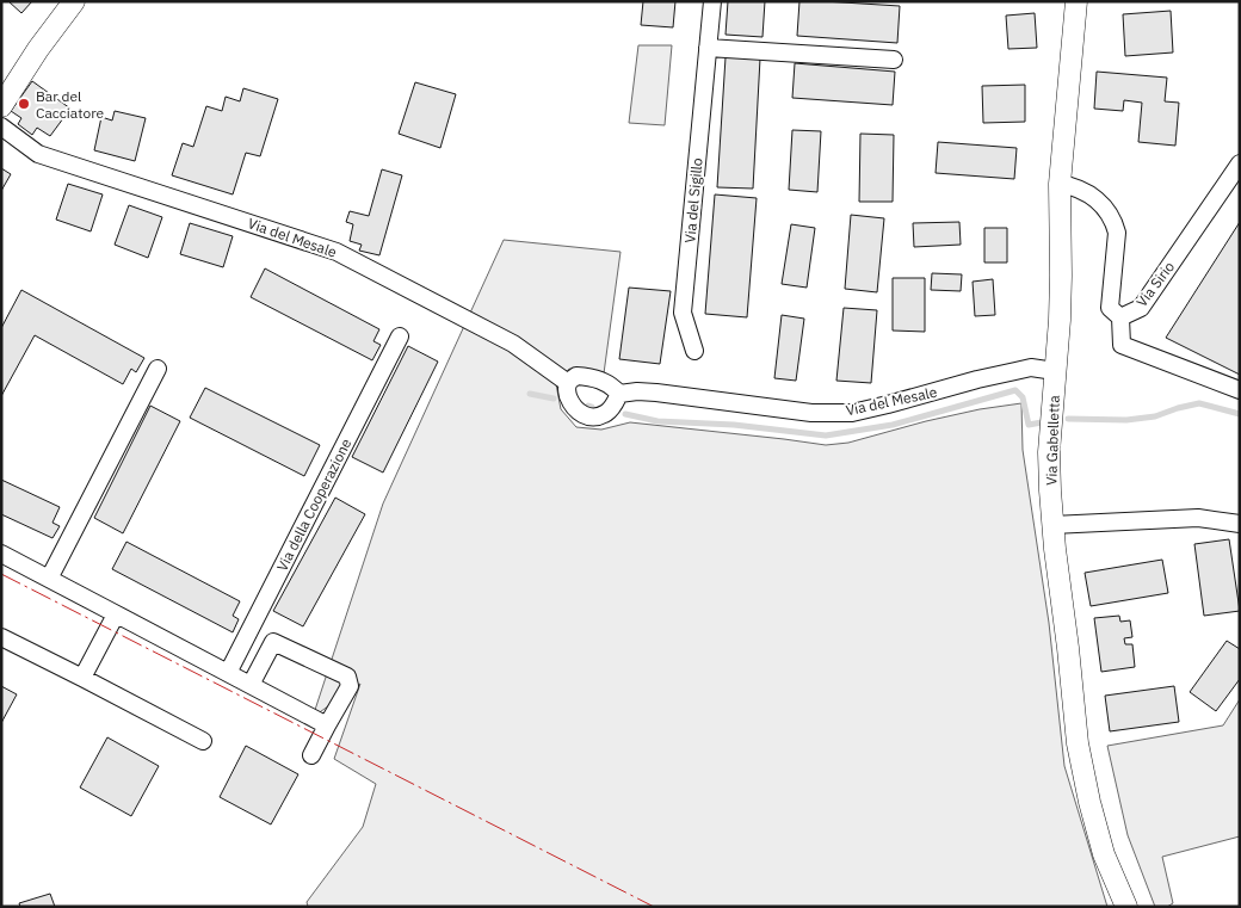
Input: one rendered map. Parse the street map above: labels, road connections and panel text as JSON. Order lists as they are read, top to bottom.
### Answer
{
  "streets": {
    "street": [
      "Via del Sigillo",
      "Via del Mesale",
      "Via Sirio",
      "Via Gabelletta",
      "Via della Cooperazione"
    ]
  },
  "crossings": [
    ["Via del Mesale", "Via Gabelletta"],
    ["Via Sirio", "Via Gabelletta"]
  ],
  "places": ["Bar del Cacciatore"]
}
